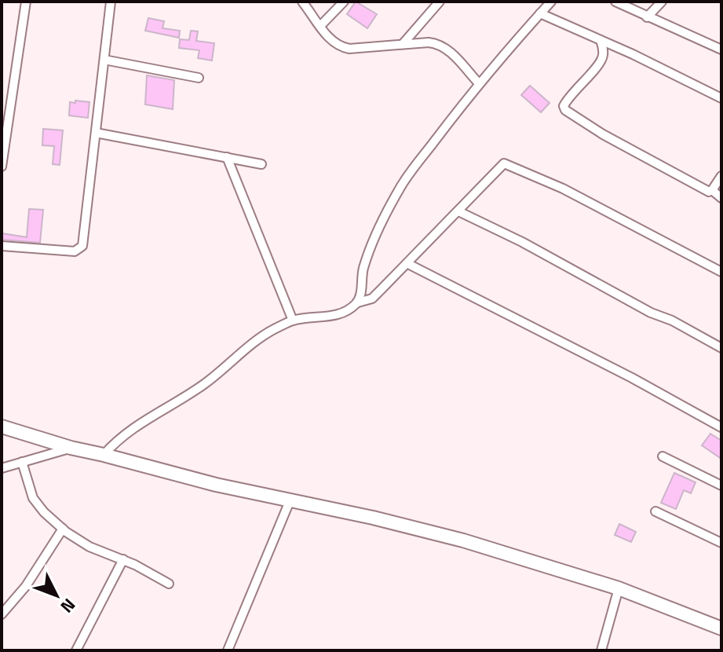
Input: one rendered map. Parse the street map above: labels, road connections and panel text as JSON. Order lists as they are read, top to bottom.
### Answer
{
  "north": "bottom right"
}
